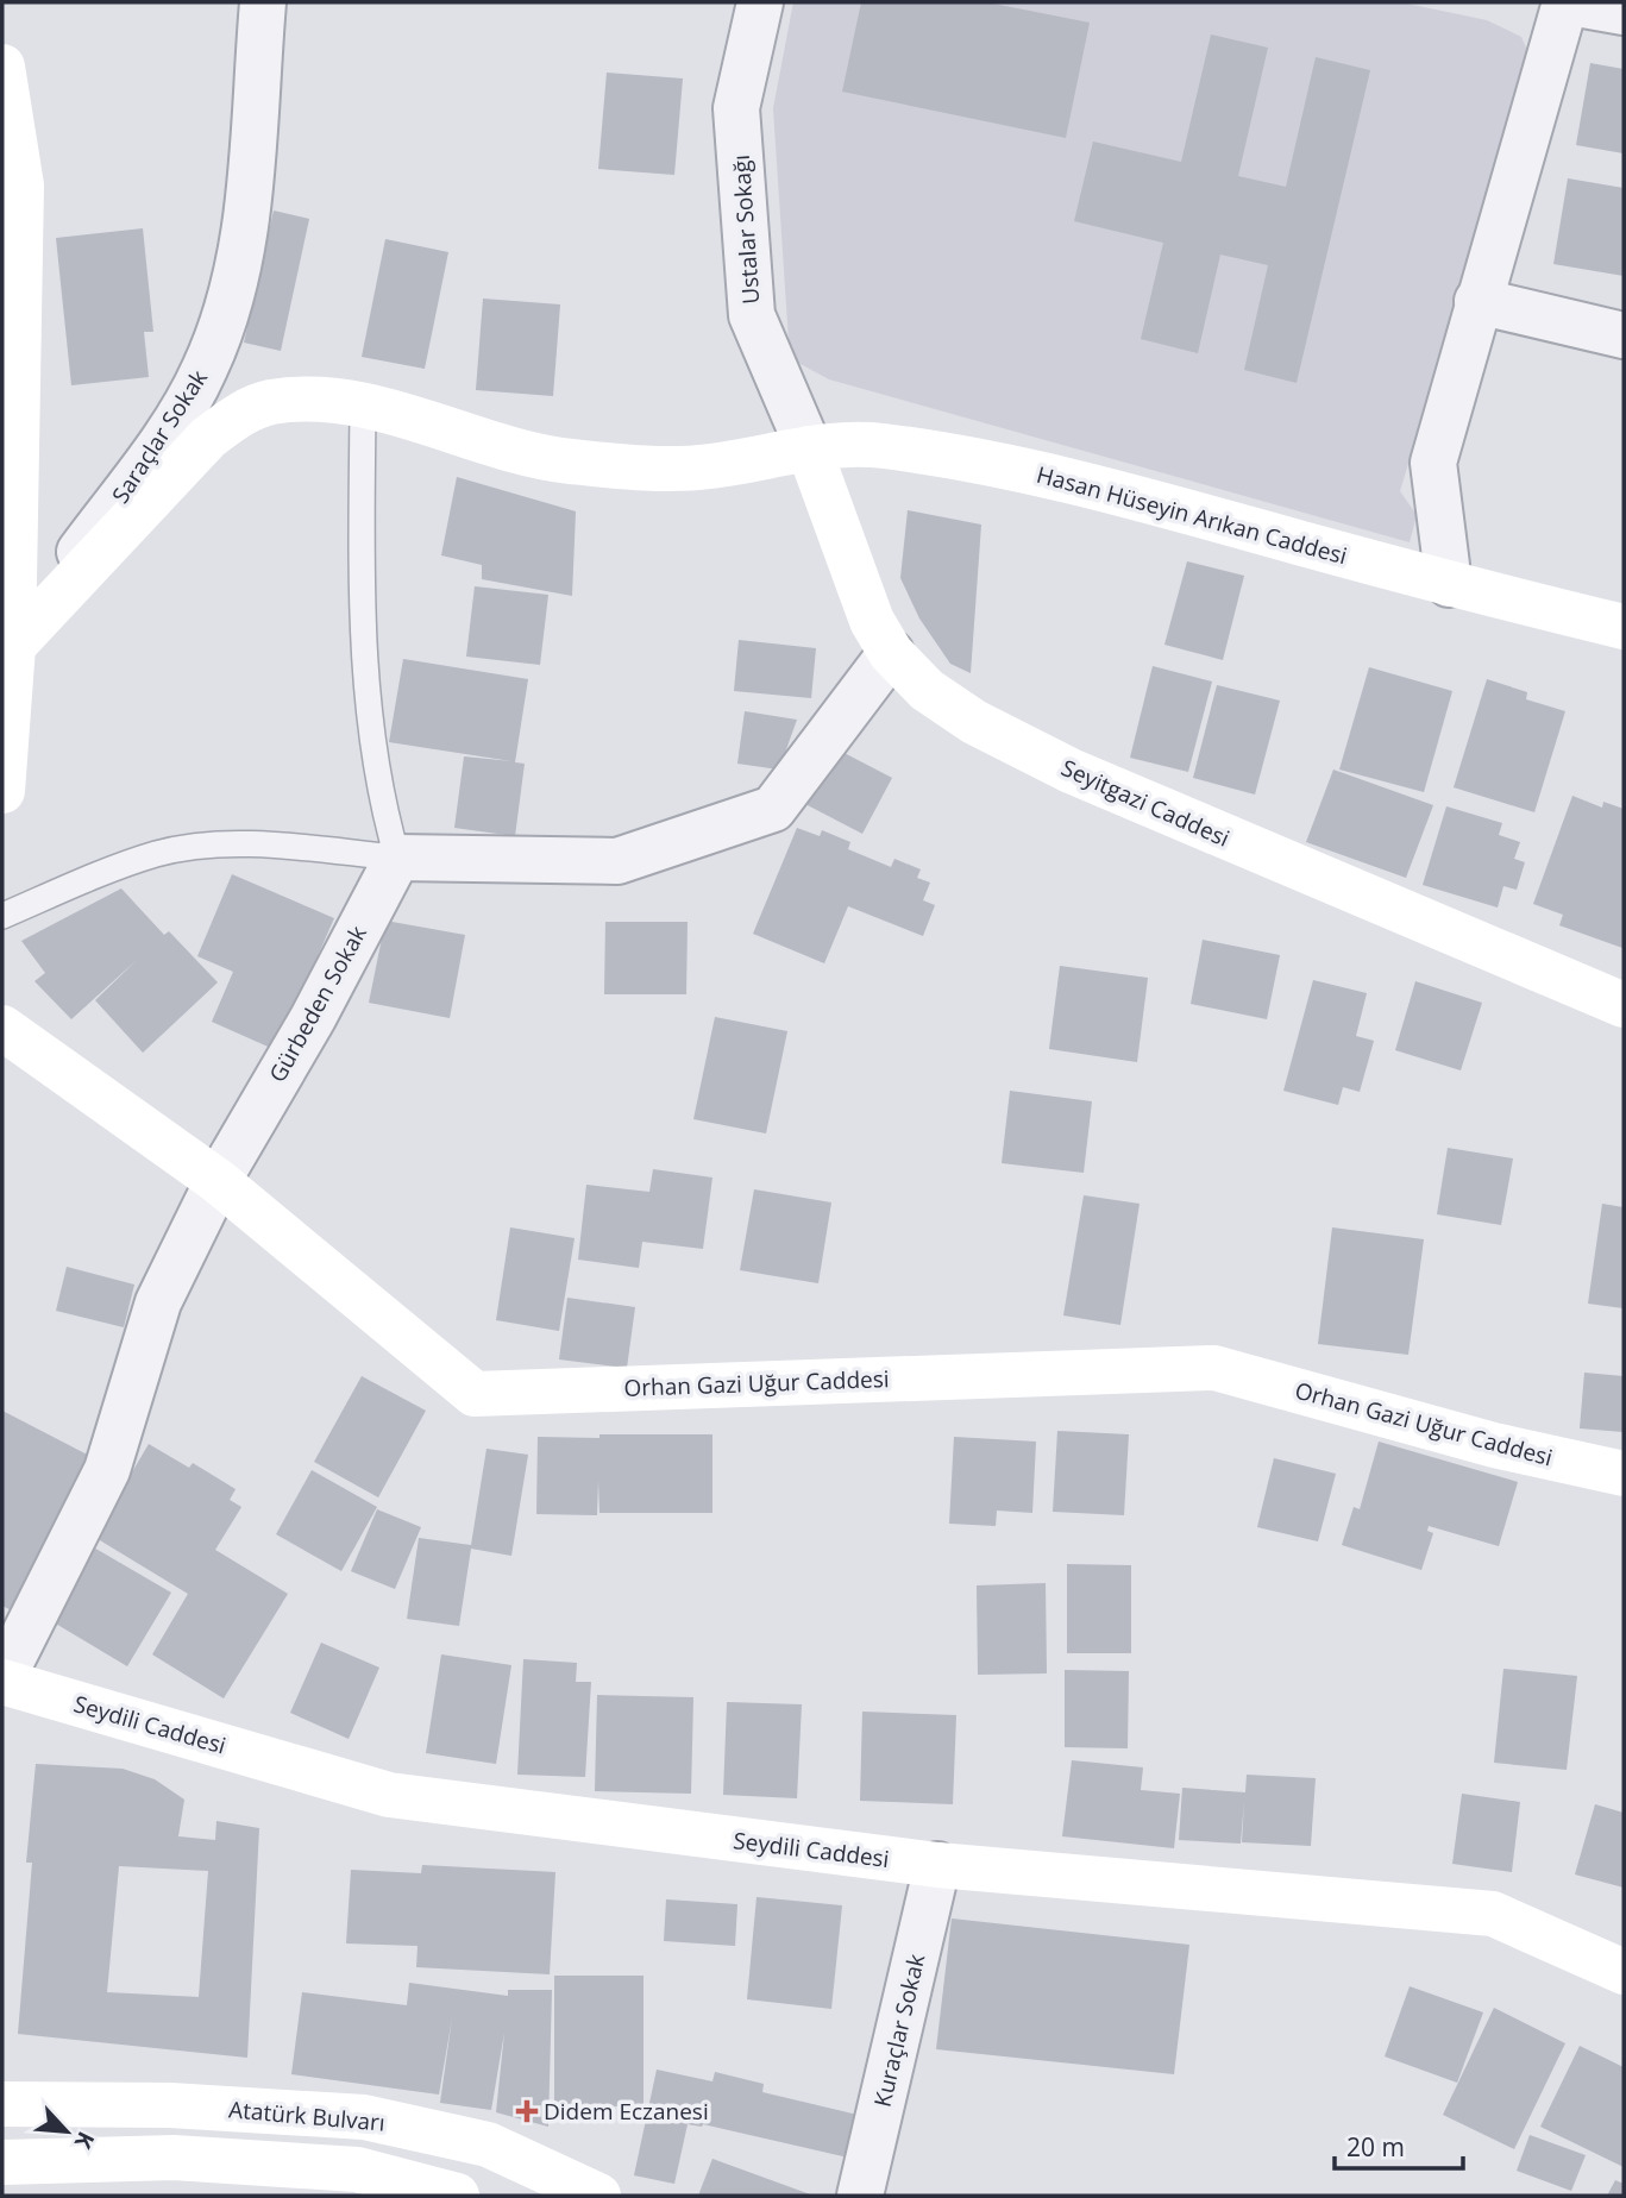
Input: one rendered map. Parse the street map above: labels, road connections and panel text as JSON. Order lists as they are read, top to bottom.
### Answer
{
  "streets": {
    "street": [
      "Ustalar Sokağı",
      "Saraçlar Sokak",
      "Hasan Hüseyin Arıkan Caddesi",
      "Seyitgazi Caddesi",
      "Gürbeden Sokak",
      "Orhan Gazi Uğur Caddesi",
      "Seydili Caddesi",
      "Kuraçlar Sokak",
      "Atatürk Bulvarı"
    ]
  },
  "crossings": [
    ["Ustalar Sokağı", "Hasan Hüseyin Arıkan Caddesi"],
    ["Ustalar Sokağı", "Seyitgazi Caddesi"],
    ["Saraçlar Sokak", "Hasan Hüseyin Arıkan Caddesi"],
    ["Hasan Hüseyin Arıkan Caddesi", "Seyitgazi Caddesi"],
    ["Gürbeden Sokak", "Orhan Gazi Uğur Caddesi"],
    ["Gürbeden Sokak", "Seydili Caddesi"],
    ["Seydili Caddesi", "Kuraçlar Sokak"]
  ],
  "places": {
    "health": ["Didem Eczanesi"]
  },
  "scale_bar": "20 m",
  "north": "bottom right"
}
